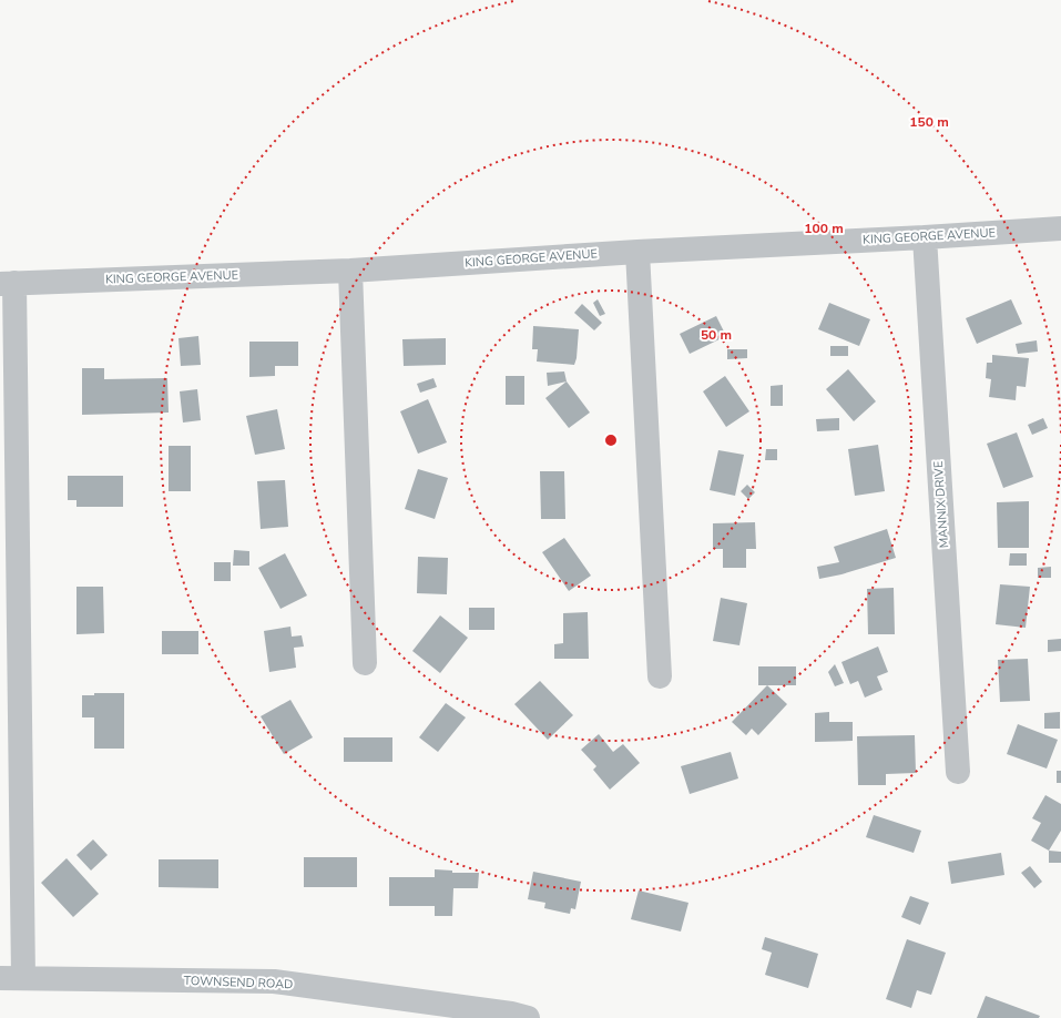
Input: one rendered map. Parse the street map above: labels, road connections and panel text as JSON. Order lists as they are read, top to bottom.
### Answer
{
  "streets": {
    "street": ["KING GEORGE AVENUE", "MANNIX DRIVE", "TOWNSEND ROAD"]
  },
  "crossings": [
    ["KING GEORGE AVENUE", "MANNIX DRIVE"]
  ],
  "rings": ["150 m", "100 m", "50 m"]
}
